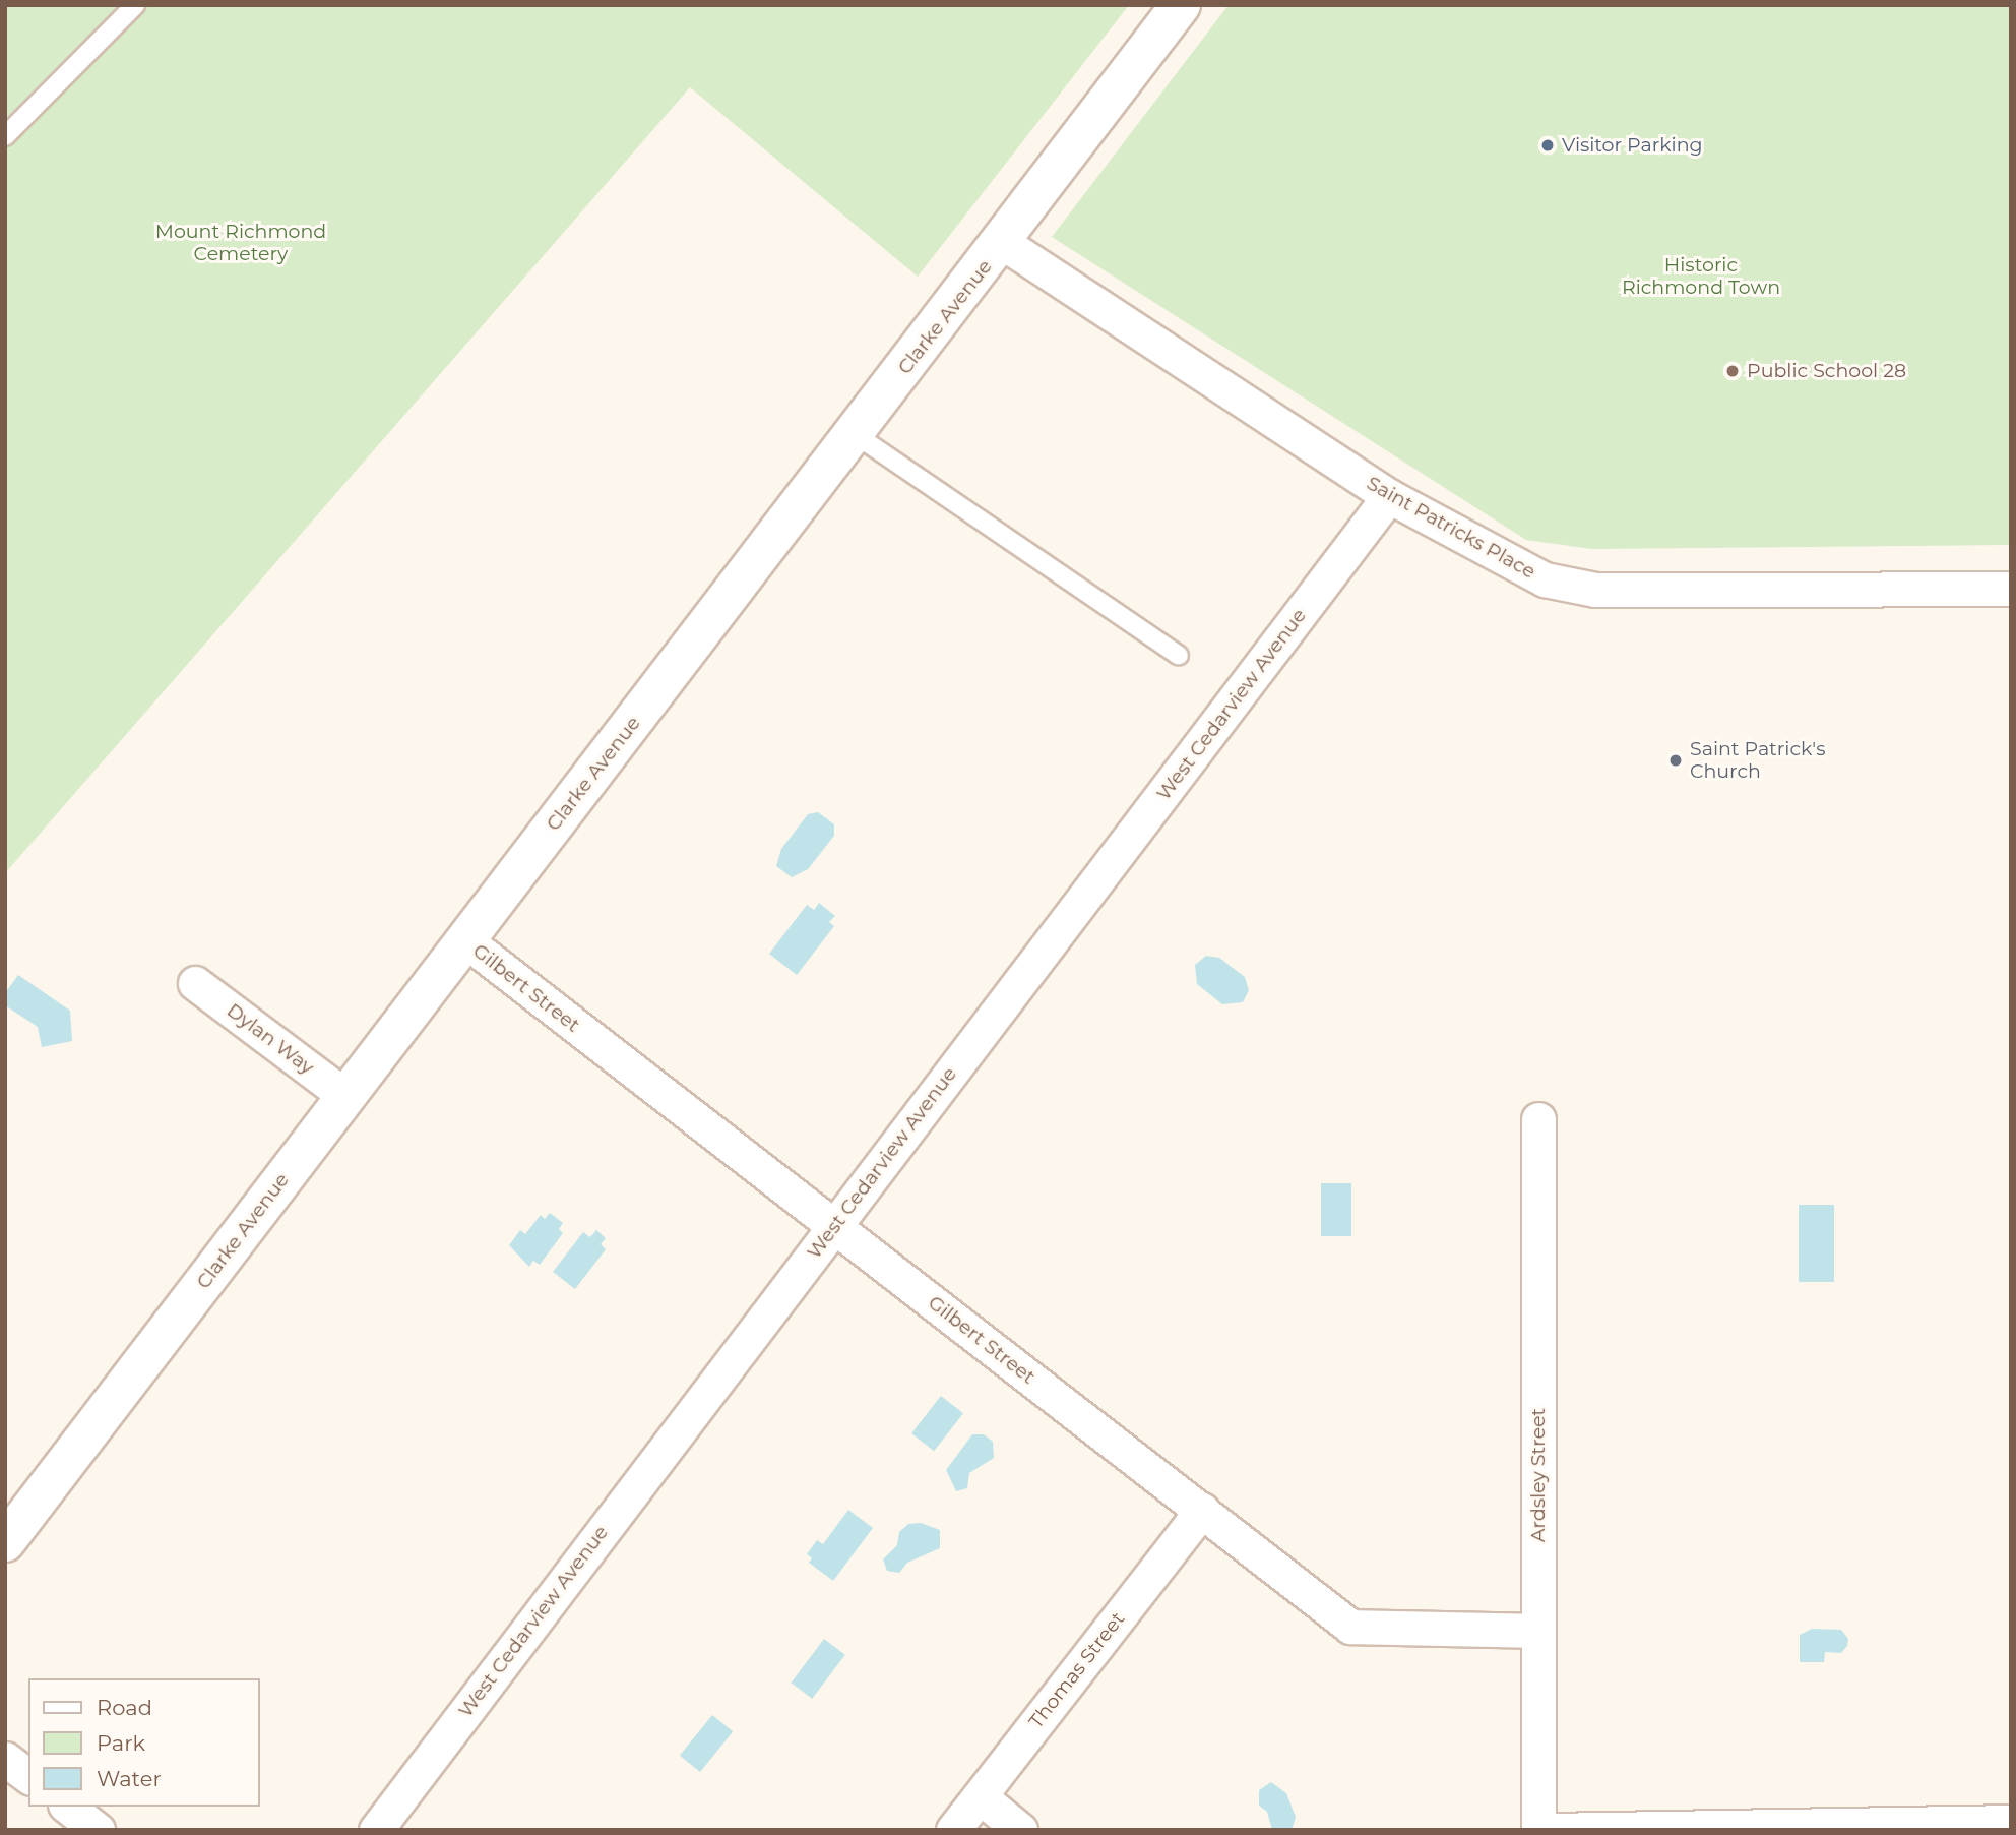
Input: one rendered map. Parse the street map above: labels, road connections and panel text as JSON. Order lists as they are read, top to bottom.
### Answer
{
  "streets": {
    "street": [
      "Clarke Avenue",
      "Saint Patricks Place",
      "West Cedarview Avenue",
      "Gilbert Street",
      "Dylan Way",
      "Ardsley Street",
      "Thomas Street"
    ]
  },
  "crossings": [
    ["Clarke Avenue", "Saint Patricks Place"],
    ["Clarke Avenue", "Gilbert Street"],
    ["Clarke Avenue", "Dylan Way"],
    ["Saint Patricks Place", "West Cedarview Avenue"],
    ["West Cedarview Avenue", "Gilbert Street"],
    ["Gilbert Street", "Ardsley Street"],
    ["Gilbert Street", "Thomas Street"]
  ],
  "parks": ["Mount Richmond Cemetery", "Historic Richmond Town"],
  "places": ["Visitor Parking", "Public School 28", "Saint Patrick's Church"],
  "legend": ["Road", "Park", "Water"]
}
